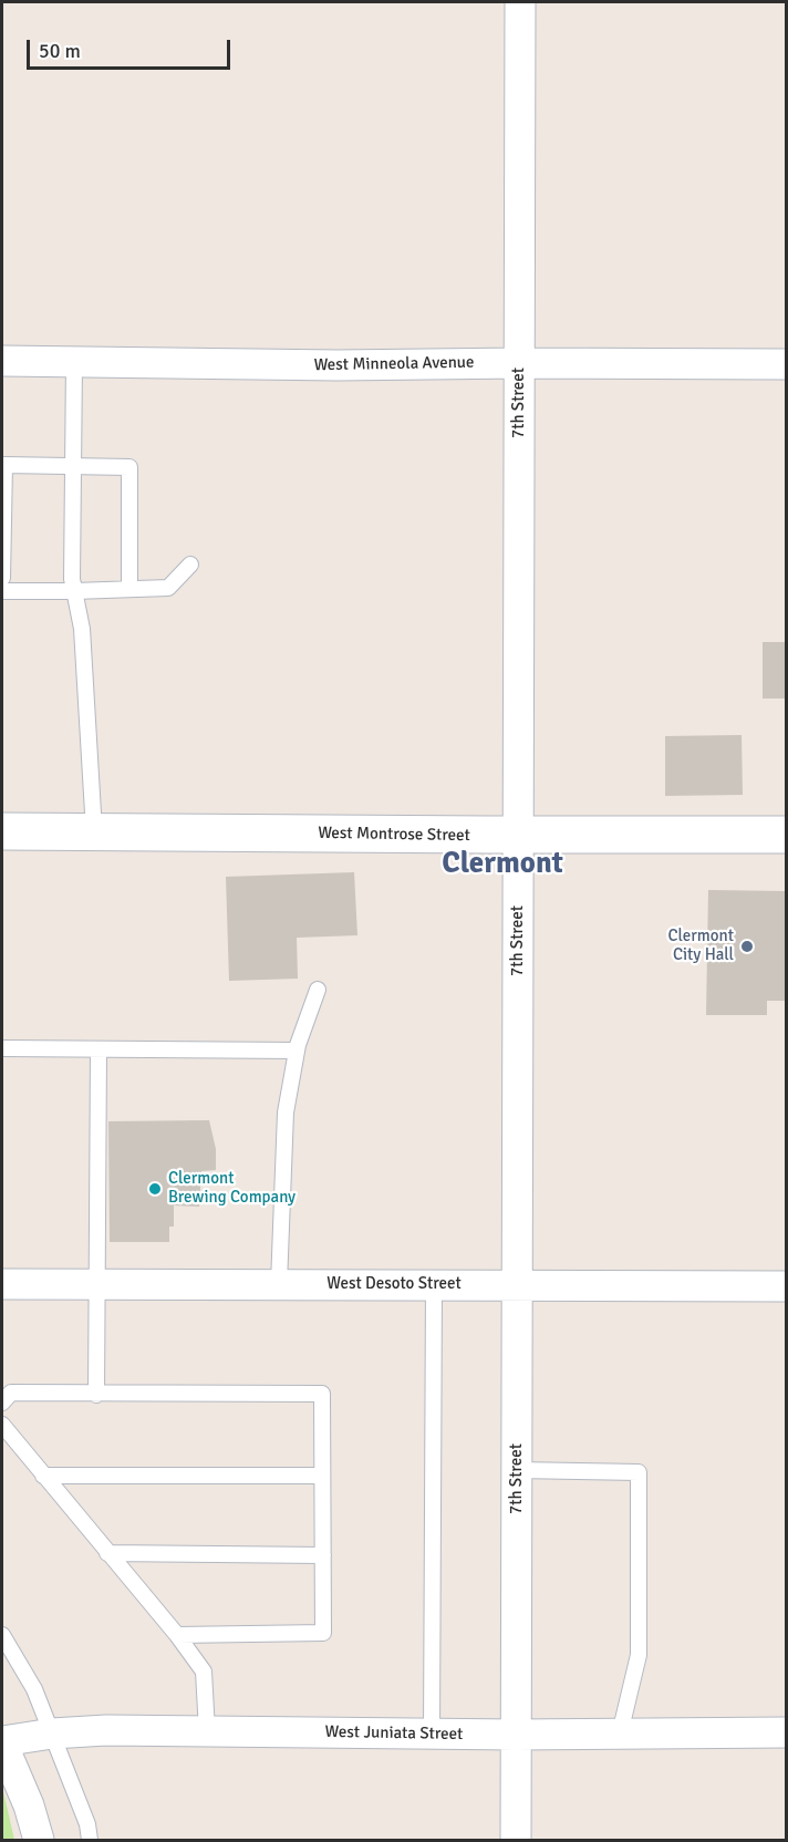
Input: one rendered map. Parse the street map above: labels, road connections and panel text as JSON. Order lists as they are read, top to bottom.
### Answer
{
  "streets": {
    "street": [
      "West Minneola Avenue",
      "7th Street",
      "West Montrose Street",
      "West Desoto Street",
      "West Juniata Street"
    ]
  },
  "crossings": [
    ["West Minneola Avenue", "7th Street"],
    ["7th Street", "West Montrose Street"],
    ["7th Street", "West Desoto Street"],
    ["7th Street", "West Juniata Street"]
  ],
  "districts": ["Clermont"],
  "places": ["Clermont City Hall", "Clermont Brewing Company"],
  "scale_bar": "50 m"
}
